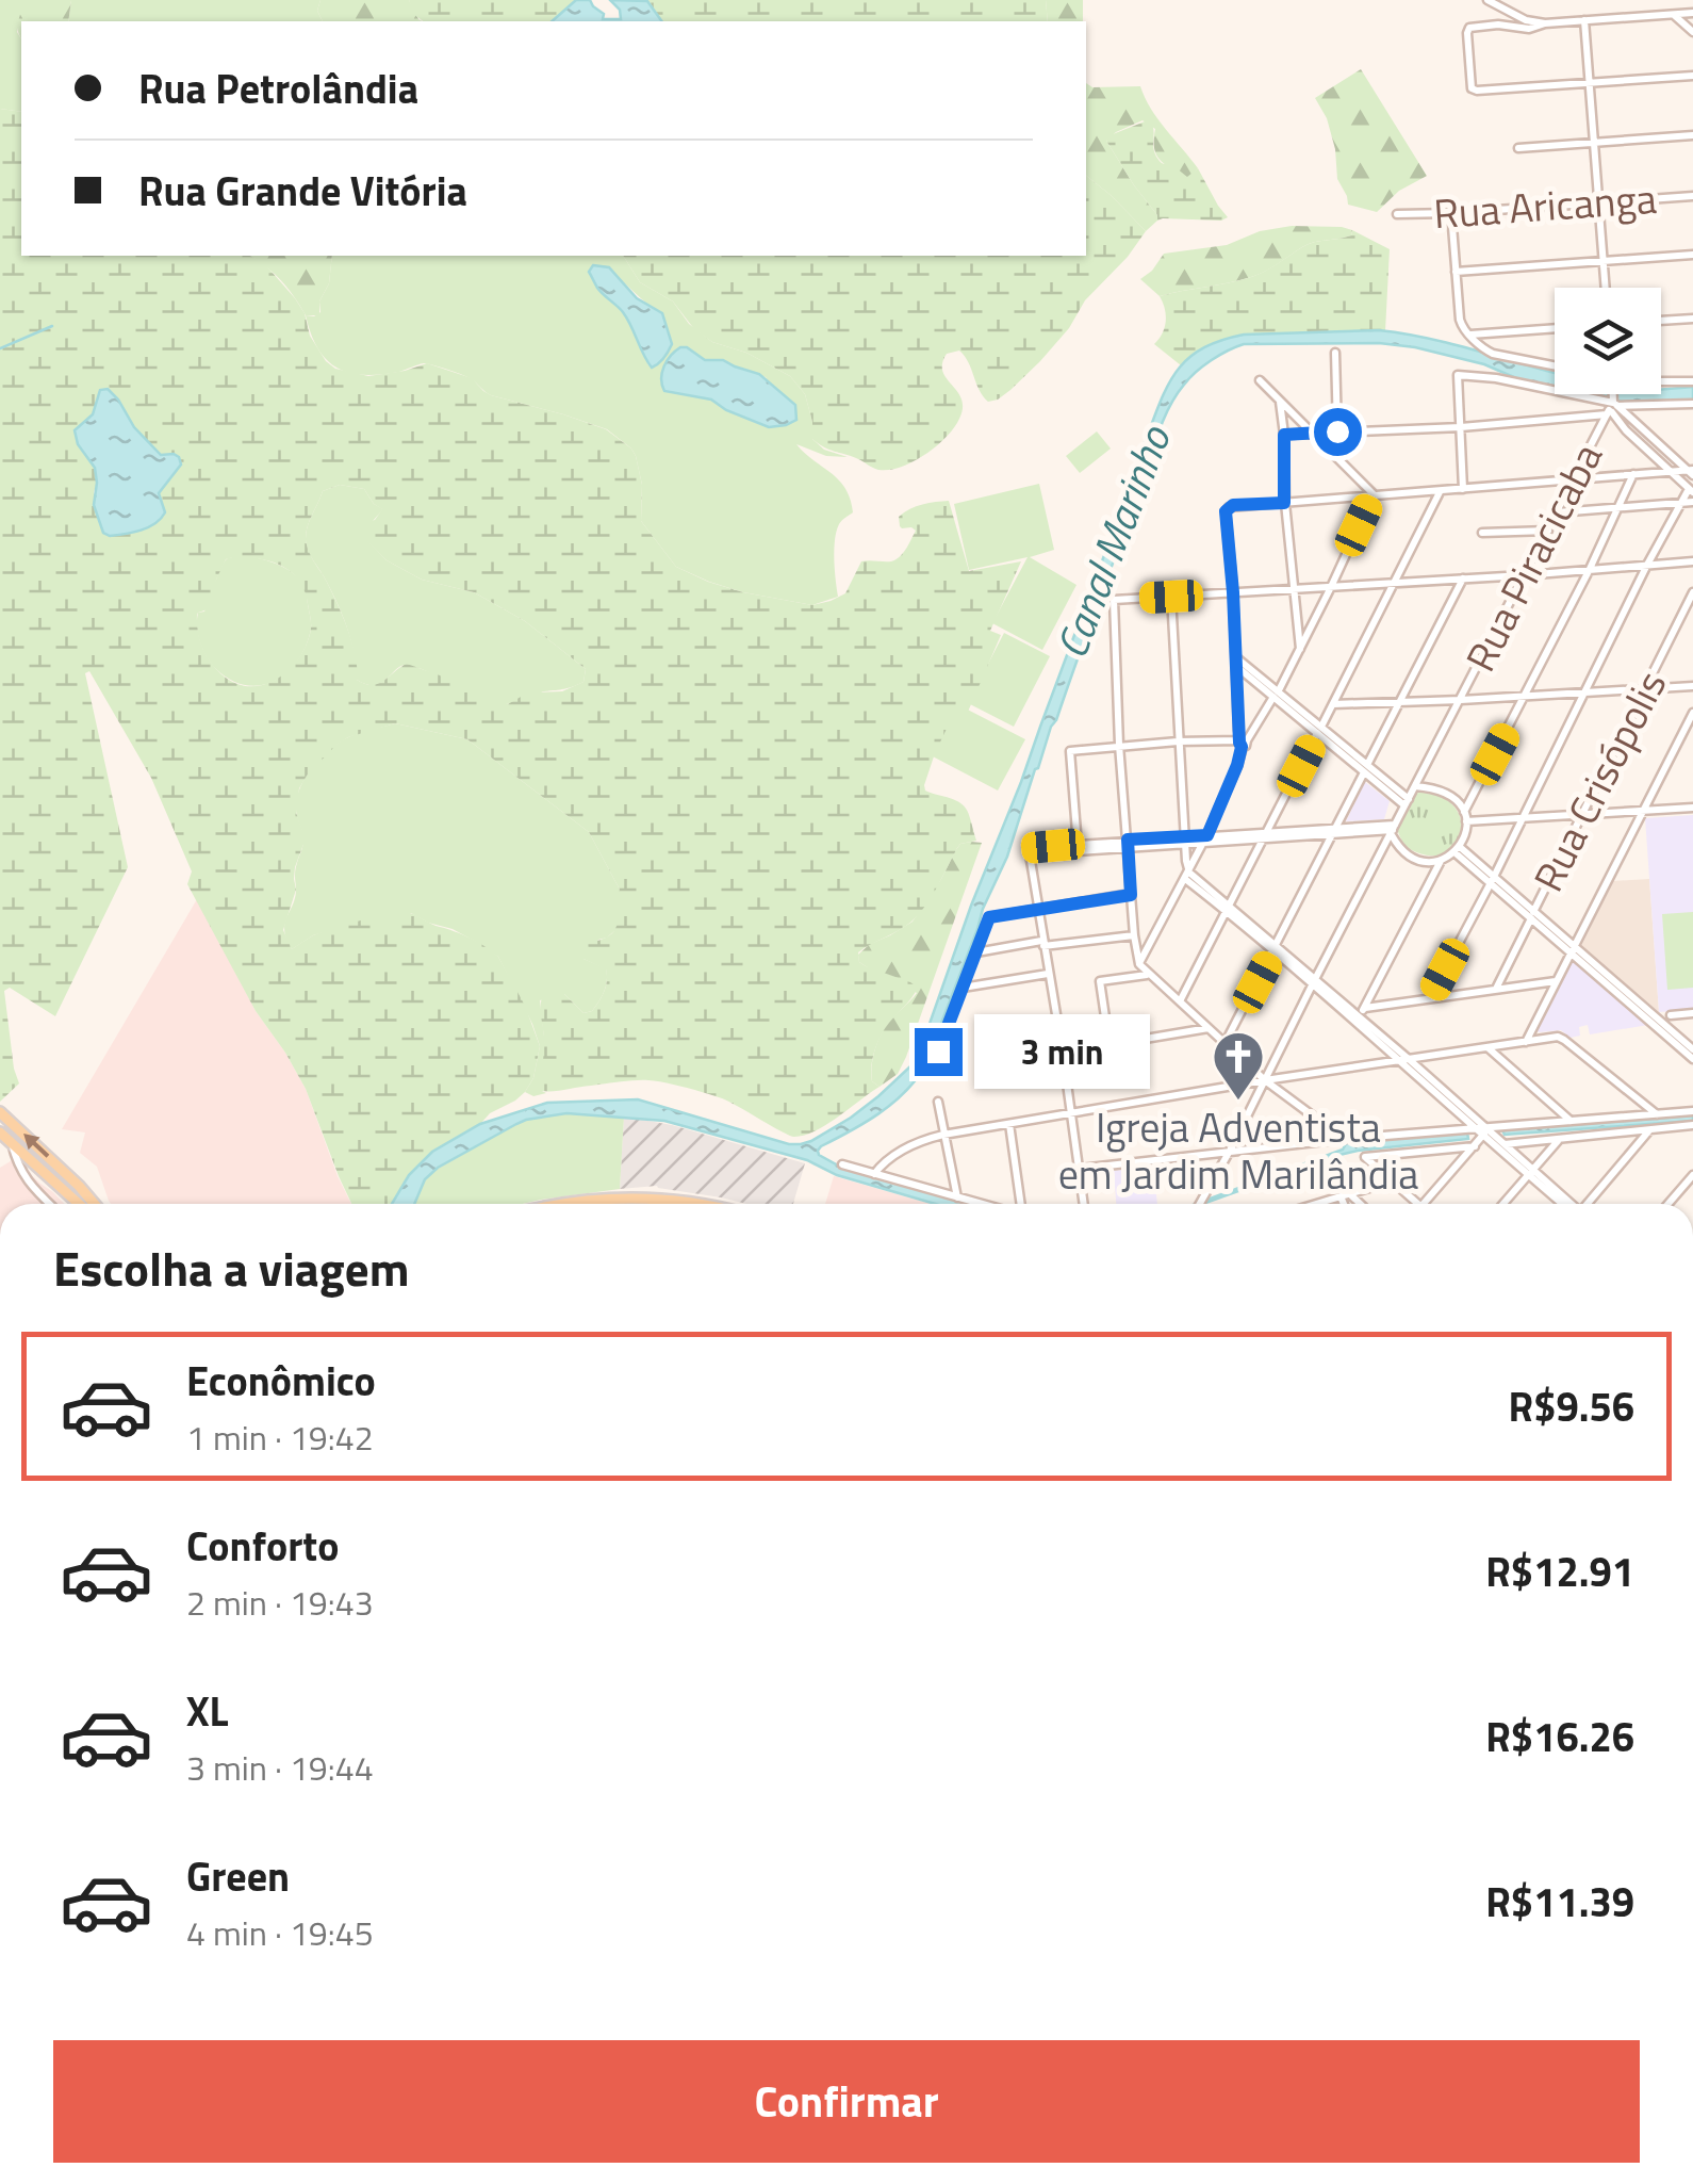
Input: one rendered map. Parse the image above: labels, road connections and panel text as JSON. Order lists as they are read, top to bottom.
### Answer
{
  "streets": {
    "street": ["Rua Aricanga", "Rua Piracicaba", "Rua Crisópolis"]
  },
  "water": ["Canal Marinho"],
  "places": {
    "church": ["Igreja Adventista em Jardim Marilândia"]
  },
  "page": {
    "banner": ["Rua Petrolândia", "Rua Grande Vitória"],
    "bubble": "3 min",
    "heading": "Escolha a viagem",
    "list": [
      {
        "name": "Econômico",
        "note": "1 min · 19:42",
        "value": "R$9.56"
      },
      {
        "name": "Conforto",
        "note": "2 min · 19:43",
        "value": "R$12.91"
      },
      {
        "name": "XL",
        "note": "3 min · 19:44",
        "value": "R$16.26"
      },
      {
        "name": "Green",
        "note": "4 min · 19:45",
        "value": "R$11.39"
      }
    ],
    "buttons": "Confirmar"
  }
}
